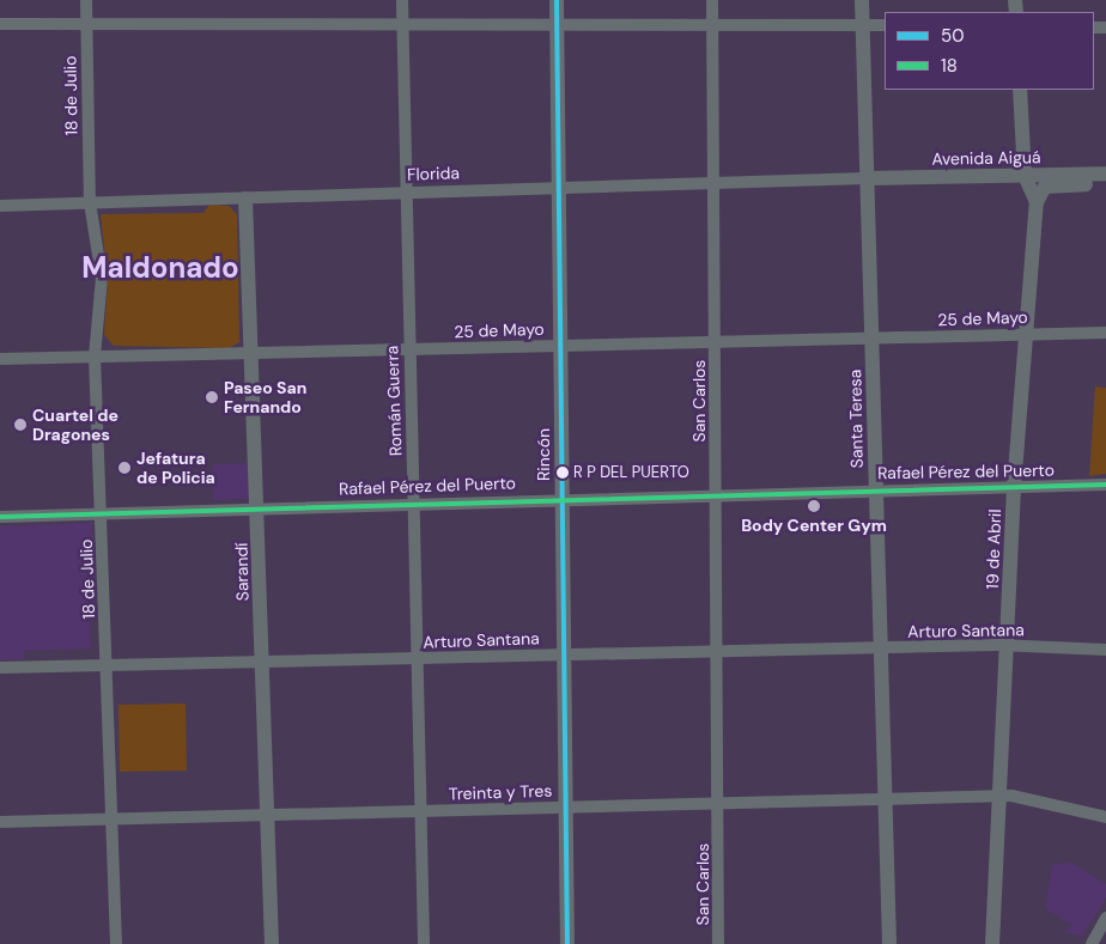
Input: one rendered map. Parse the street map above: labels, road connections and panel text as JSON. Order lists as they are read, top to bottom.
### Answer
{
  "streets": {
    "street": [
      "18 de Julio",
      "Avenida Aiguá",
      "Florida",
      "25 de Mayo",
      "Román Guerra",
      "San Carlos",
      "Santa Teresa",
      "Rincón",
      "Rafael Pérez del Puerto",
      "19 de Abril",
      "Sarandí",
      "Arturo Santana",
      "Treinta y Tres"
    ]
  },
  "crossings": [
    ["18 de Julio", "Florida"],
    ["18 de Julio", "25 de Mayo"],
    ["18 de Julio", "Rafael Pérez del Puerto"],
    ["18 de Julio", "Arturo Santana"],
    ["18 de Julio", "Treinta y Tres"],
    ["Avenida Aiguá", "Florida"],
    ["Avenida Aiguá", "Santa Teresa"],
    ["Avenida Aiguá", "19 de Abril"],
    ["Florida", "Román Guerra"],
    ["Florida", "San Carlos"],
    ["Florida", "Santa Teresa"],
    ["Florida", "Rincón"],
    ["Florida", "Sarandí"],
    ["25 de Mayo", "Román Guerra"],
    ["25 de Mayo", "San Carlos"],
    ["25 de Mayo", "Santa Teresa"],
    ["25 de Mayo", "Rincón"],
    ["25 de Mayo", "19 de Abril"],
    ["25 de Mayo", "Sarandí"],
    ["Román Guerra", "Rafael Pérez del Puerto"],
    ["Román Guerra", "Arturo Santana"],
    ["Román Guerra", "Treinta y Tres"],
    ["San Carlos", "Rafael Pérez del Puerto"],
    ["San Carlos", "Arturo Santana"],
    ["San Carlos", "Treinta y Tres"],
    ["Santa Teresa", "Rafael Pérez del Puerto"],
    ["Santa Teresa", "Arturo Santana"],
    ["Santa Teresa", "Treinta y Tres"],
    ["Rincón", "Rafael Pérez del Puerto"],
    ["Rincón", "Arturo Santana"],
    ["Rincón", "Treinta y Tres"],
    ["Rafael Pérez del Puerto", "19 de Abril"],
    ["Rafael Pérez del Puerto", "Sarandí"],
    ["19 de Abril", "Arturo Santana"],
    ["19 de Abril", "Treinta y Tres"],
    ["Sarandí", "Arturo Santana"],
    ["Sarandí", "Treinta y Tres"]
  ],
  "districts": ["Maldonado"],
  "places": [
    "Paseo San Fernando",
    "Cuartel de Dragones",
    "Jefatura de Policia",
    "R P DEL PUERTO",
    "Body Center Gym"
  ],
  "lines": ["transit line 50", "transit line 18"],
  "legend": ["50", "18"]
}
